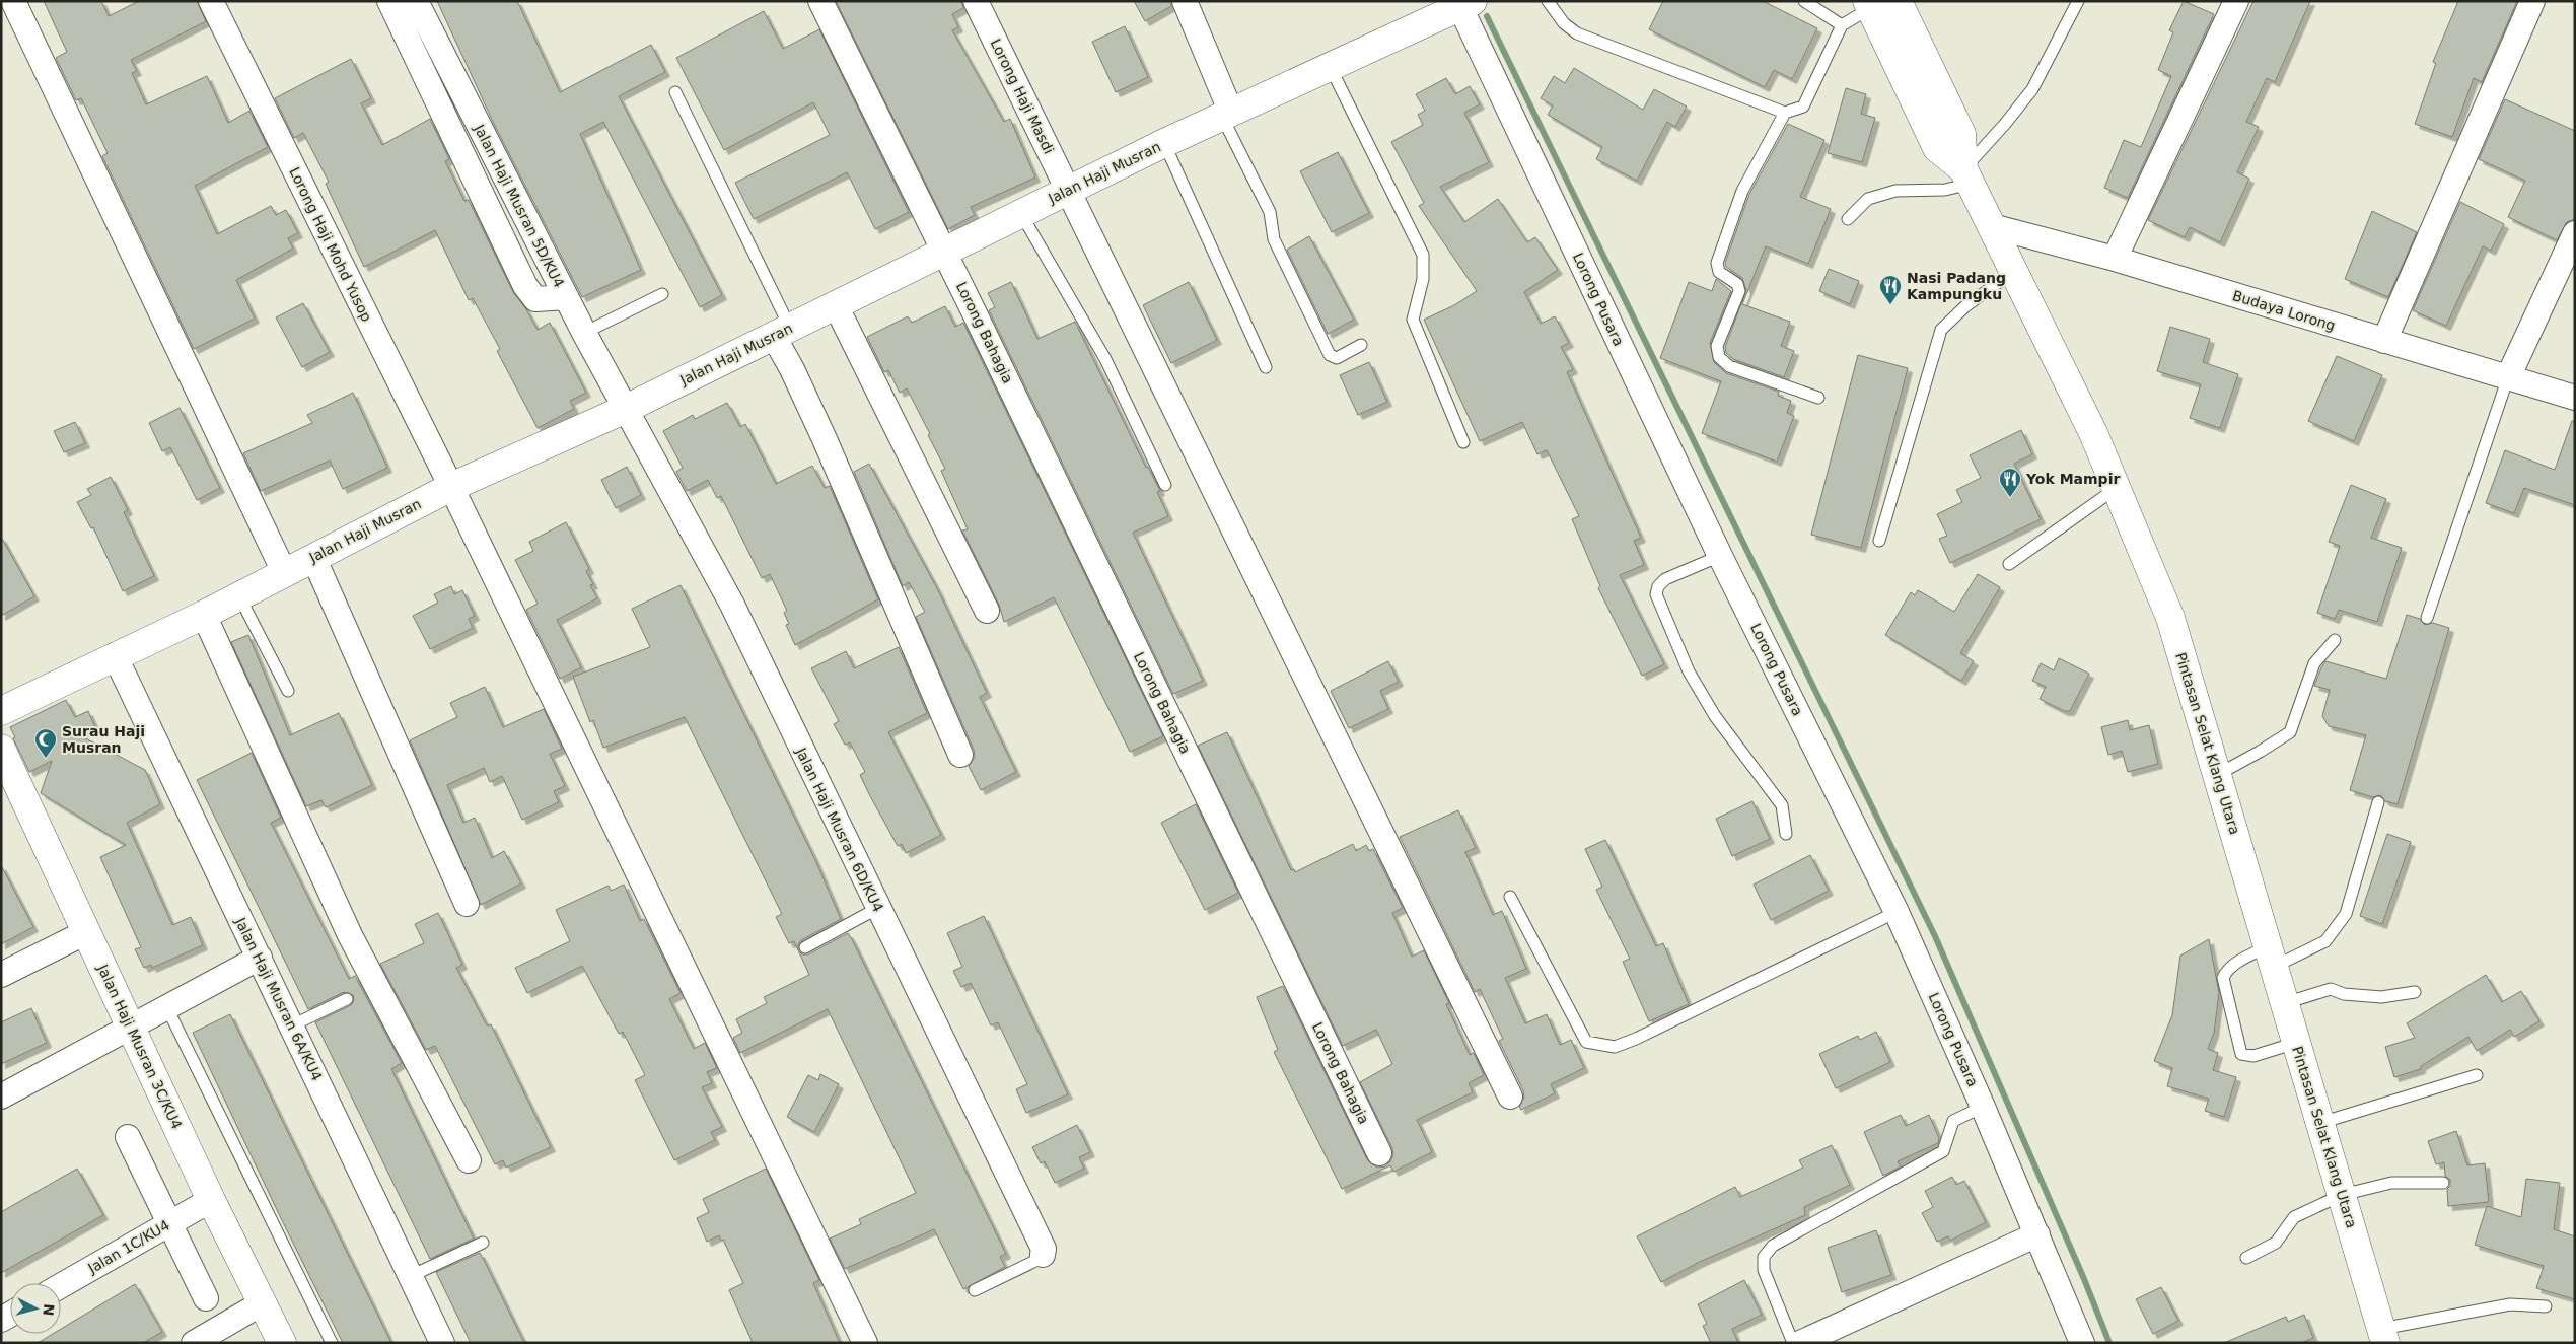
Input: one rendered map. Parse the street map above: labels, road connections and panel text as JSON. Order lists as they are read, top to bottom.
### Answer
{
  "streets": {
    "main road": ["Jalan Haji Musran", "Pintasan Selat Klang Utara", "Jalan Haji Musran 3C/KU4"],
    "street": [
      "Lorong Haji Masdi",
      "Jalan Haji Musran 5D/KU4",
      "Lorong Haji Mohd Yusop",
      "Lorong Pusara",
      "Budaya Lorong",
      "Lorong Bahagia",
      "Jalan Haji Musran 6D/KU4",
      "Jalan Haji Musran 6A/KU4",
      "Jalan 1C/KU4"
    ]
  },
  "crossings": [
    ["Lorong Haji Masdi", "Jalan Haji Musran"],
    ["Jalan Haji Musran", "Jalan Haji Musran 5D/KU4"],
    ["Jalan Haji Musran", "Lorong Haji Mohd Yusop"],
    ["Jalan Haji Musran", "Lorong Pusara"],
    ["Jalan Haji Musran", "Lorong Bahagia"],
    ["Jalan Haji Musran", "Jalan Haji Musran 6D/KU4"],
    ["Jalan Haji Musran", "Jalan Haji Musran 6A/KU4"],
    ["Jalan Haji Musran 5D/KU4", "Jalan Haji Musran 6D/KU4"],
    ["Budaya Lorong", "Pintasan Selat Klang Utara"],
    ["Jalan Haji Musran 3C/KU4", "Jalan 1C/KU4"]
  ],
  "places": {
    "restaurant": ["Nasi Padang Kampungku", "Yok Mampir"],
    "mosque": ["Surau Haji Musran"]
  },
  "north": "right"
}
